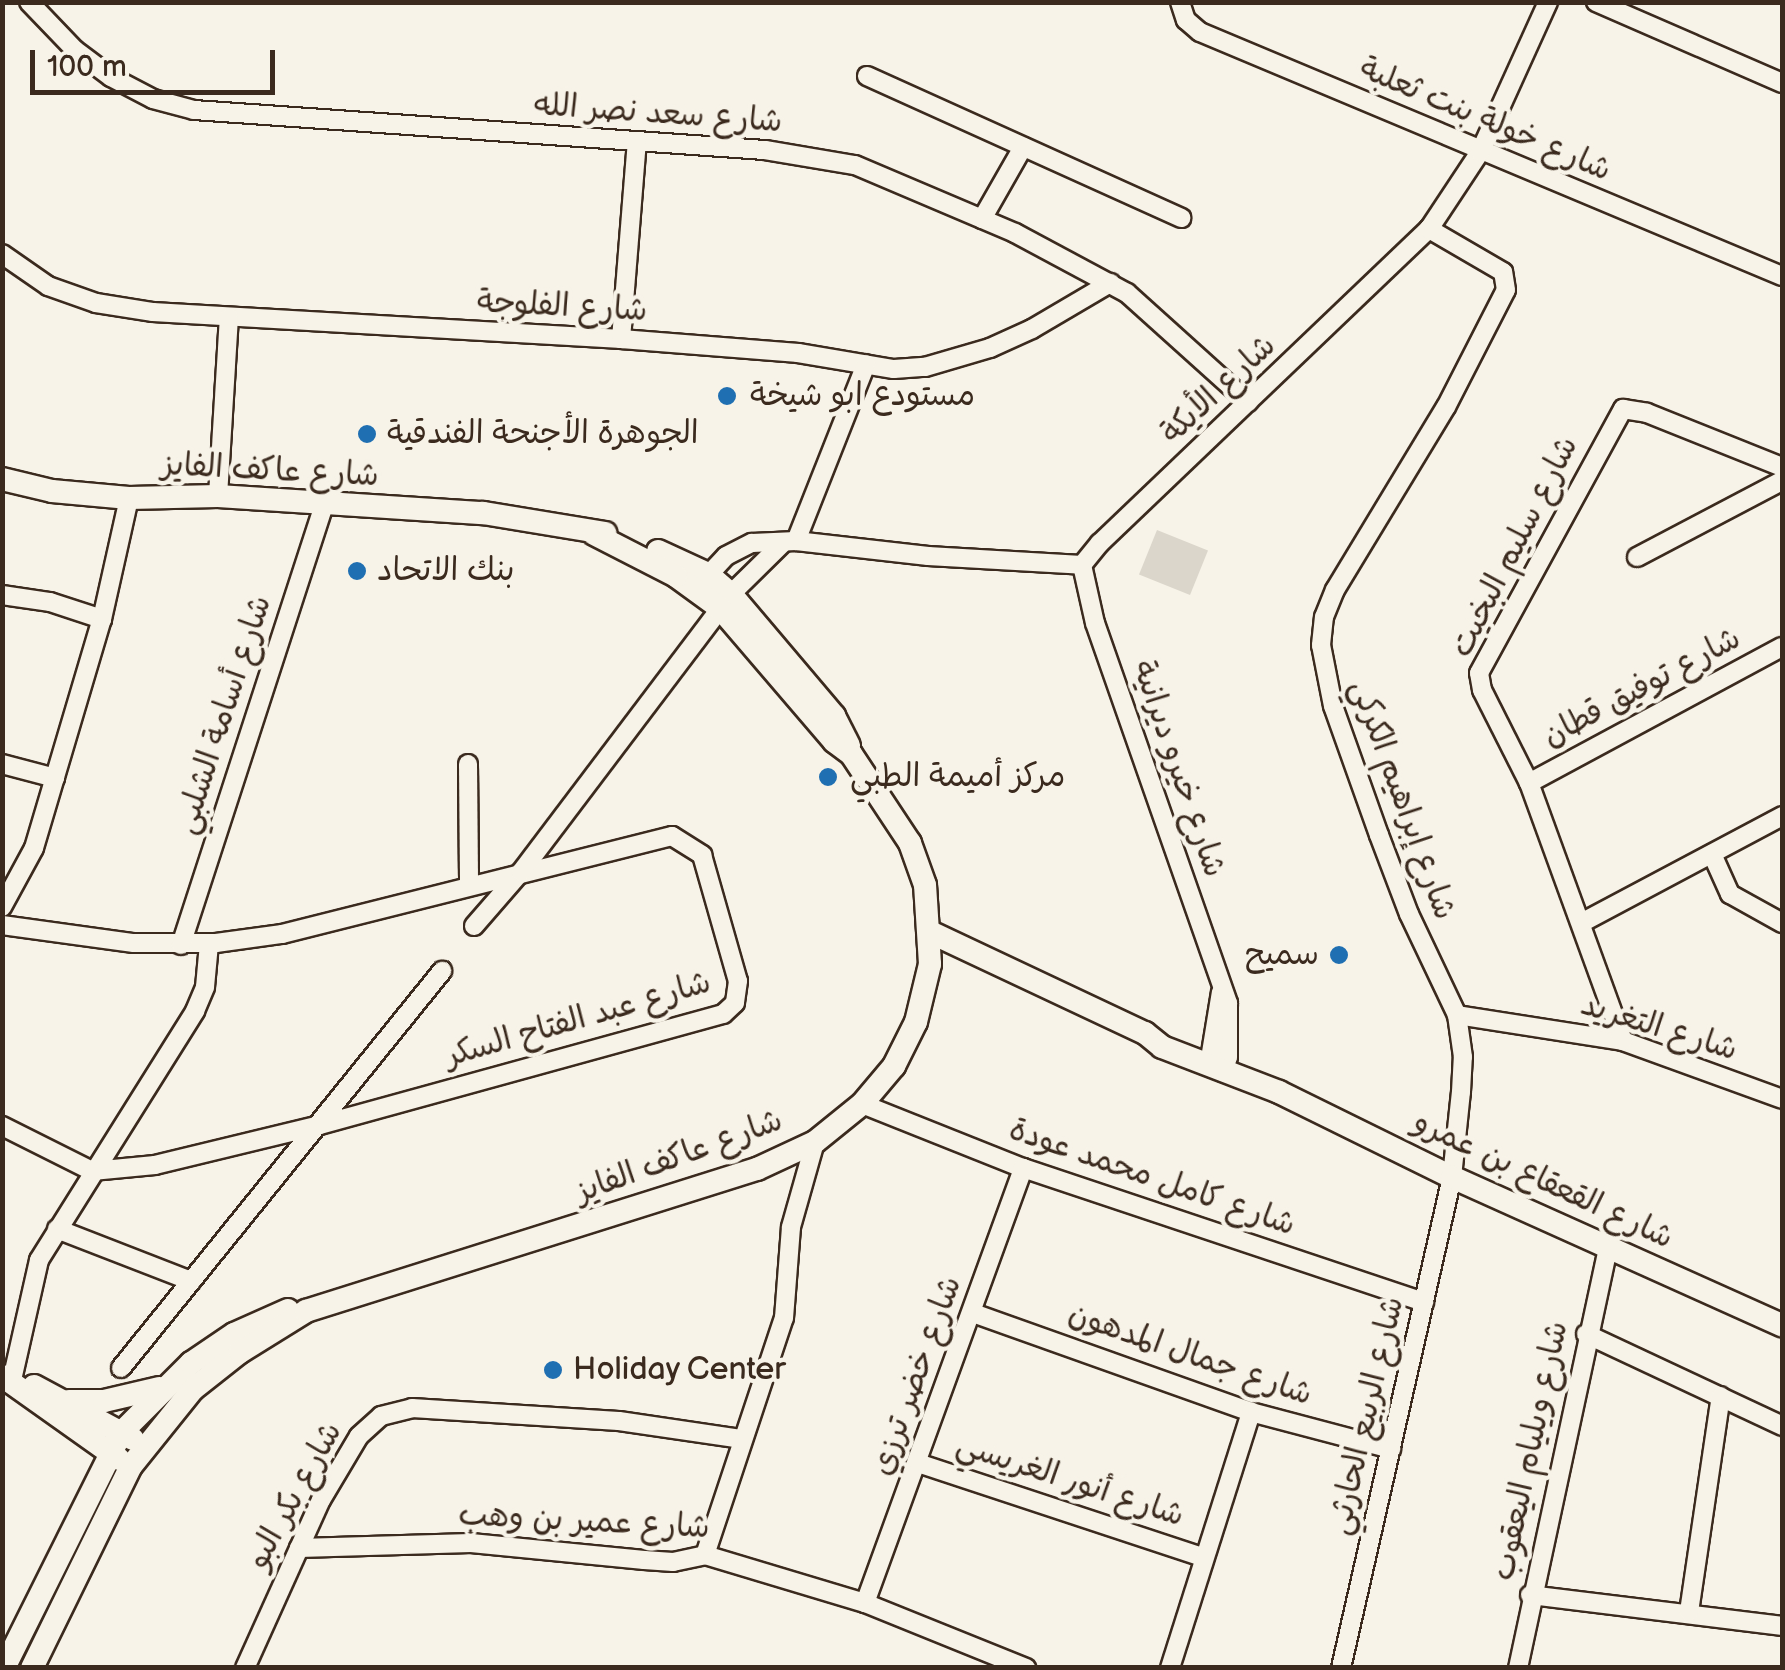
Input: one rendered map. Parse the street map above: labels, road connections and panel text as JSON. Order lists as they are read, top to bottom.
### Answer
{
  "streets": {
    "main road": ["شارع عاكف الفايز", "شارع القعقاع بن عمرو"],
    "street": [
      "شارع سعد نصر الله",
      "شارع خولة بنت ثعلبة",
      "شارع الفلوجة",
      "شارع الأيكة",
      "شارع سليم البخيت",
      "شارع توفيق قطان",
      "شارع أسامة الشلبي",
      "شارع خيرو ديرانية",
      "شارع إبراهيم الكركي",
      "شارع عبد الفتاح السكر",
      "شارع التغريد",
      "شارع كامل محمد عودة",
      "شارع جمال المدهون",
      "شارع خضر ترزي",
      "شارع الربيع الحارثي",
      "شارع ويليام اليعقوب",
      "شارع أنور الغريسي",
      "شارع بكر البو",
      "شارع عمير بن وهب"
    ]
  },
  "crossings": [
    ["شارع سعد نصر الله", "شارع الفلوجة"],
    ["شارع سعد نصر الله", "شارع الأيكة"],
    ["شارع خولة بنت ثعلبة", "شارع الأيكة"],
    ["شارع الأيكة", "شارع خيرو ديرانية"],
    ["شارع الأيكة", "شارع إبراهيم الكركي"],
    ["شارع عاكف الفايز", "شارع أسامة الشلبي"],
    ["شارع عاكف الفايز", "شارع كامل محمد عودة"],
    ["شارع عاكف الفايز", "شارع القعقاع بن عمرو"],
    ["شارع سليم البخيت", "شارع توفيق قطان"],
    ["شارع سليم البخيت", "شارع التغريد"],
    ["شارع أسامة الشلبي", "شارع عبد الفتاح السكر"],
    ["شارع خيرو ديرانية", "شارع القعقاع بن عمرو"],
    ["شارع إبراهيم الكركي", "شارع التغريد"],
    ["شارع إبراهيم الكركي", "شارع القعقاع بن عمرو"],
    ["شارع إبراهيم الكركي", "شارع الربيع الحارثي"],
    ["شارع كامل محمد عودة", "شارع خضر ترزي"],
    ["شارع كامل محمد عودة", "شارع الربيع الحارثي"],
    ["شارع القعقاع بن عمرو", "شارع الربيع الحارثي"],
    ["شارع القعقاع بن عمرو", "شارع ويليام اليعقوب"],
    ["شارع جمال المدهون", "شارع خضر ترزي"],
    ["شارع جمال المدهون", "شارع الربيع الحارثي"],
    ["شارع خضر ترزي", "شارع أنور الغريسي"],
    ["شارع خضر ترزي", "شارع عمير بن وهب"],
    ["شارع بكر البو", "شارع عمير بن وهب"]
  ],
  "places": [
    "مستودع ابو شيخة",
    "الجوهرة الأجنحة الفندقية",
    "بنك الاتحاد",
    "مركز أميمة الطبي",
    "سميح",
    "Holiday Center"
  ],
  "scale_bar": "100 m"
}
